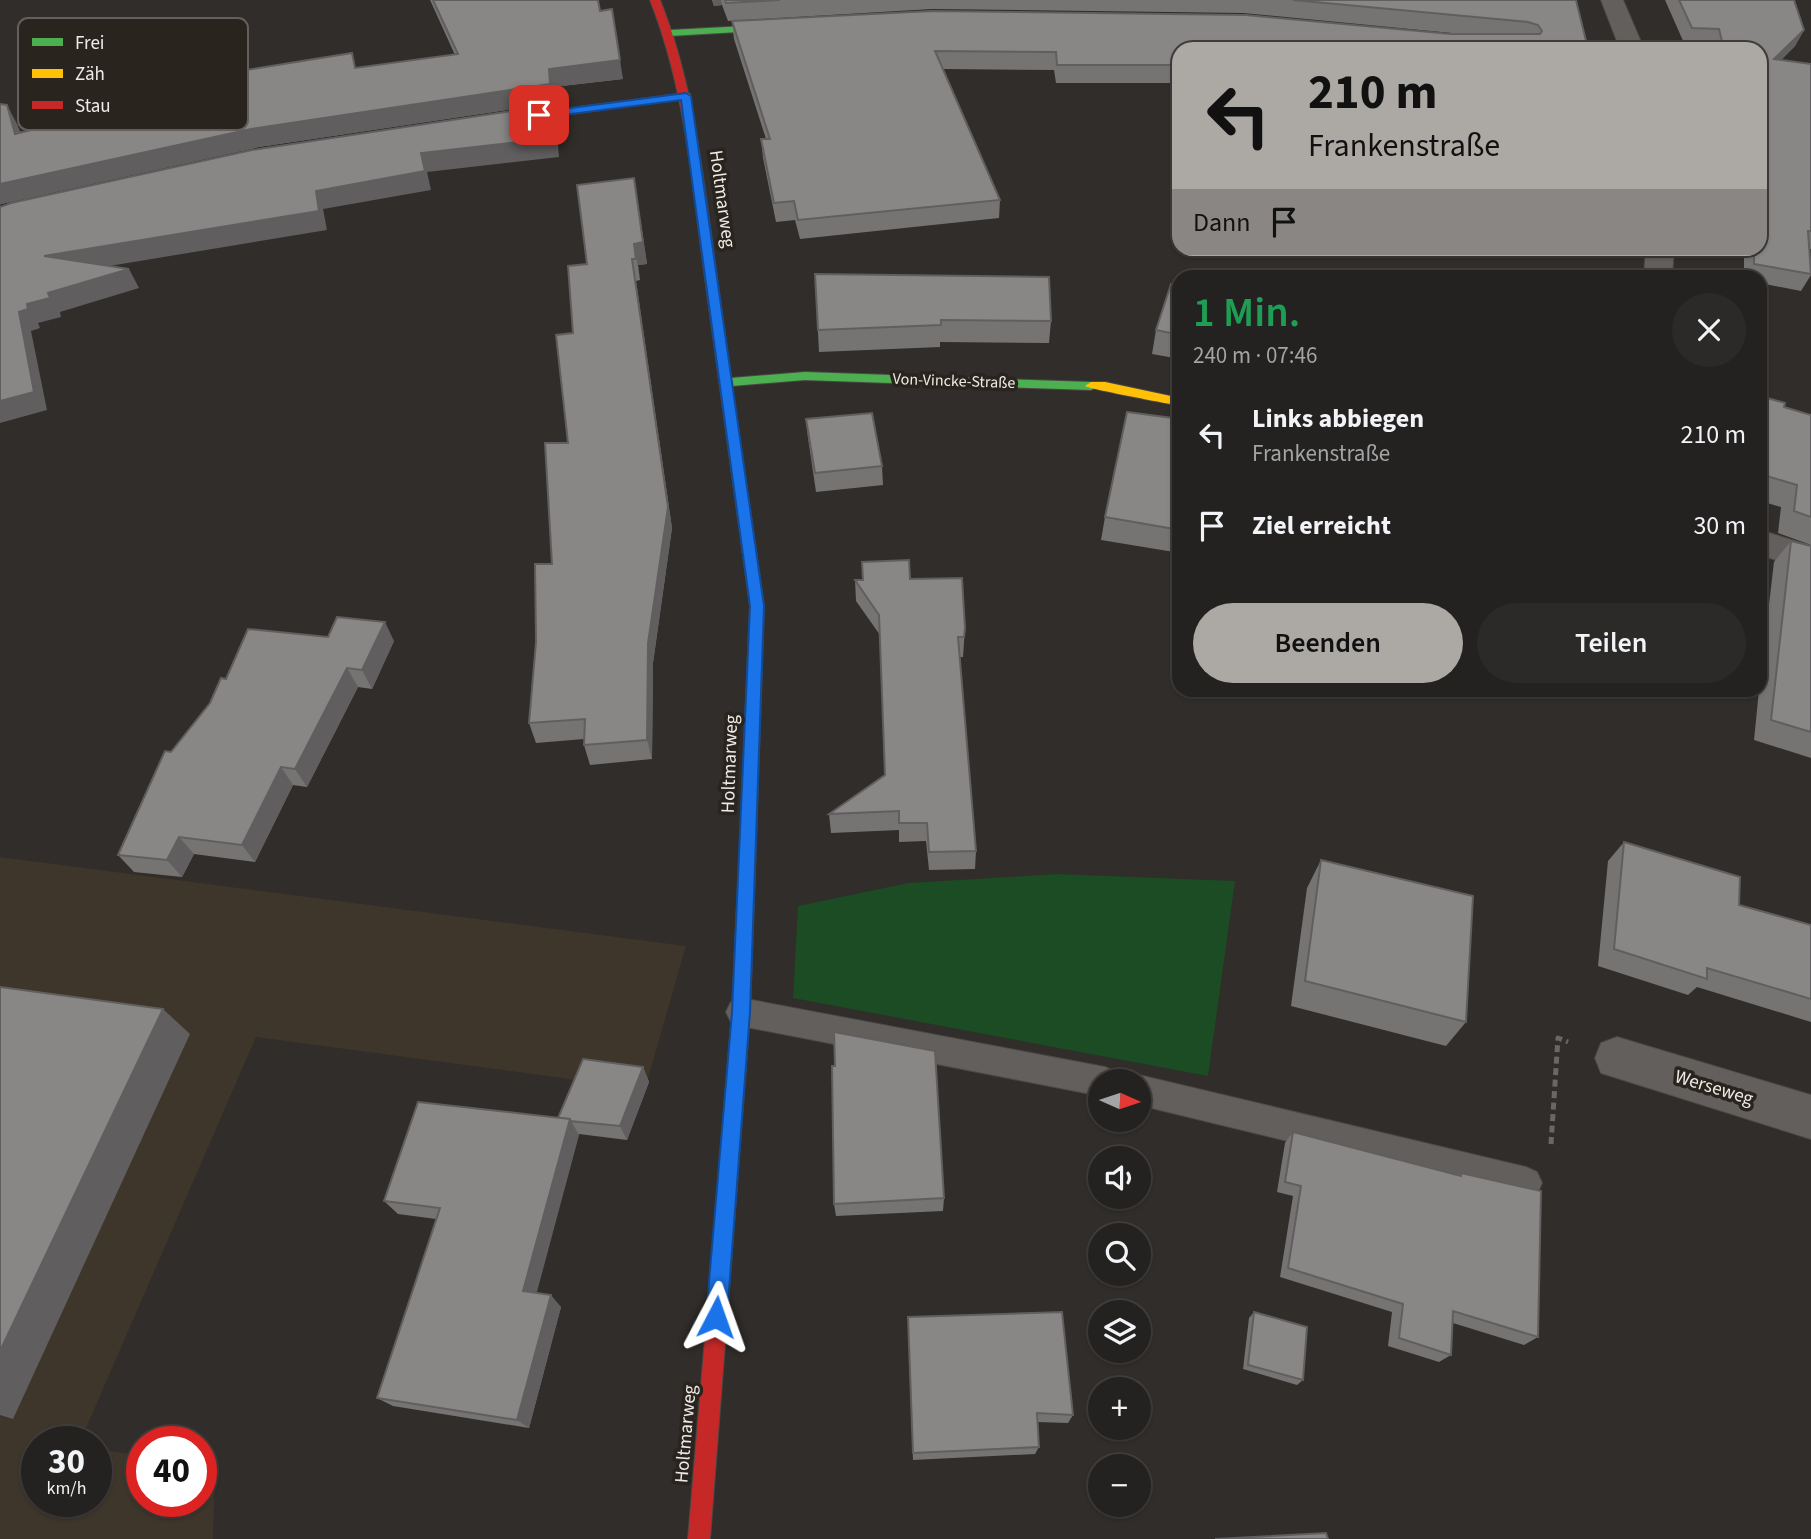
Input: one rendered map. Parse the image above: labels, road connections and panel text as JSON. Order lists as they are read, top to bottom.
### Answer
{
  "streets": {
    "street": ["Holtmarweg", "Von-Vincke-Straße", "Werseweg"]
  },
  "crossings": [
    ["Holtmarweg", "Von-Vincke-Straße"]
  ],
  "legend": ["Frei", "Zäh", "Stau"],
  "north": "right",
  "page": {
    "turn": ["210 m", "Frankenstraße"],
    "then": "Dann",
    "heading": ["1 Min.", "240 m · 07:46"],
    "list": [
      {
        "name": "Links abbiegen",
        "note": "Frankenstraße",
        "value": "210 m"
      },
      {
        "name": "Ziel erreicht",
        "value": "30 m"
      }
    ],
    "buttons": ["Beenden", "Teilen"],
    "map_buttons": ["+", "−"],
    "speed": "30 km/h",
    "limit": "40"
  }
}
